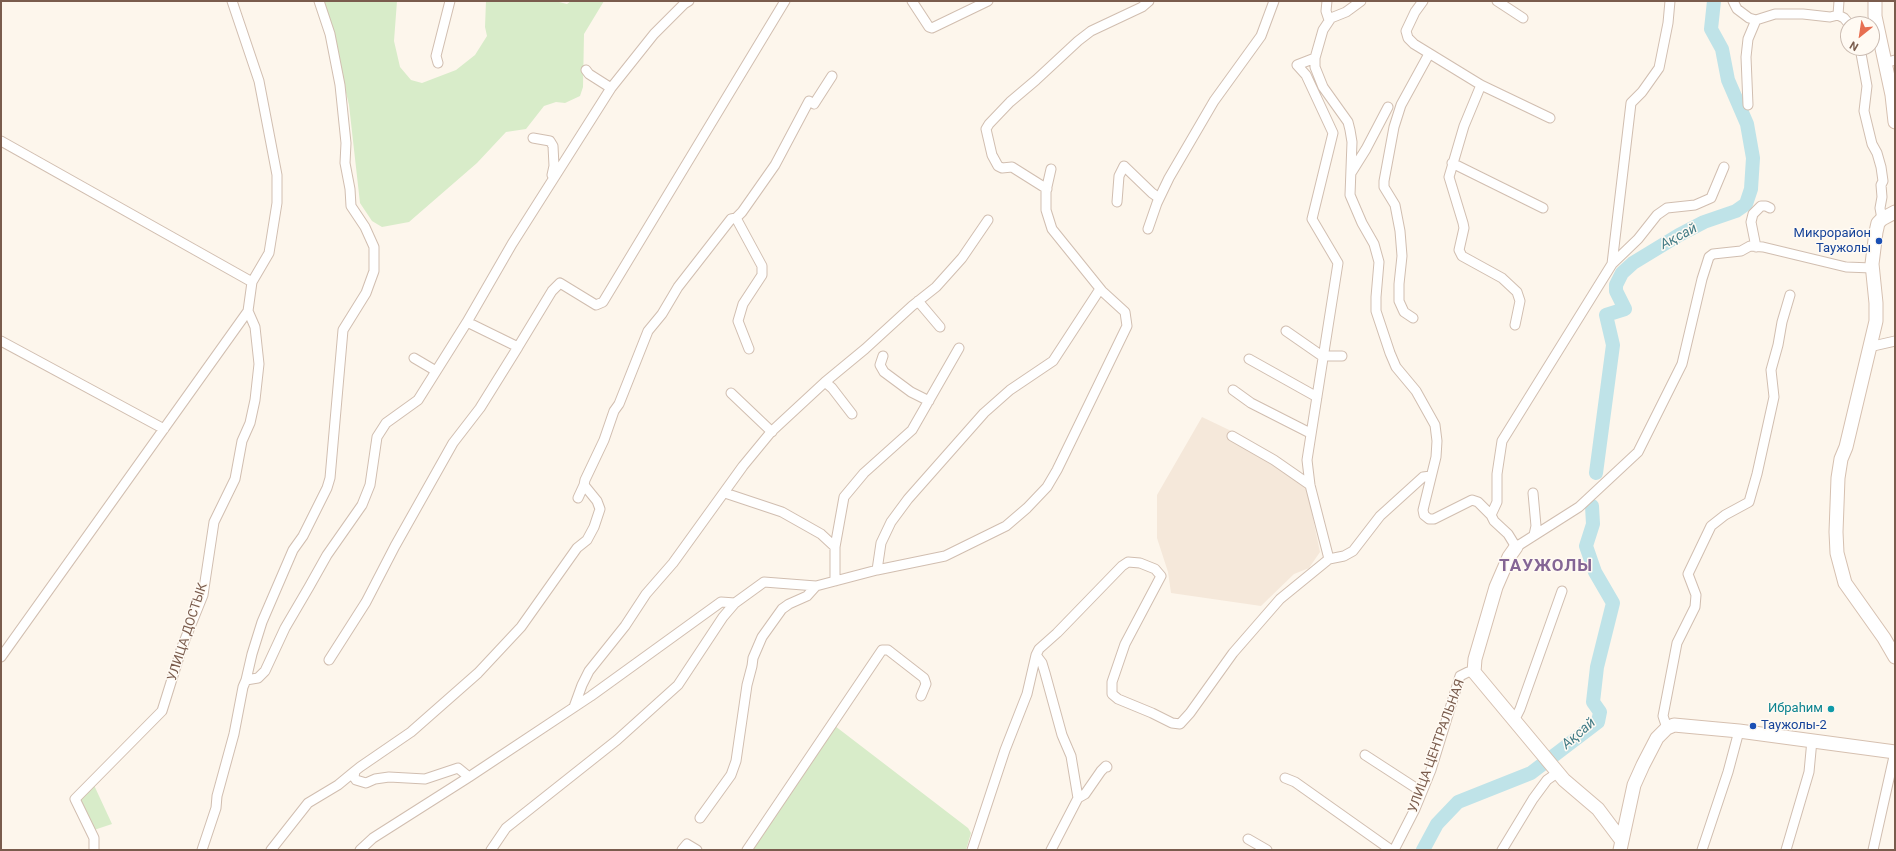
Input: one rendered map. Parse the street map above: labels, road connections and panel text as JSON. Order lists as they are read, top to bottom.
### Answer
{
  "streets": {
    "street": ["УЛИЦА ДОСТЫК", "УЛИЦА ЦЕНТРАЛЬНАЯ"]
  },
  "districts": ["ТАУЖОЛЫ"],
  "water": ["Ақсай"],
  "places": ["Микрорайон Таужолы", "Ибраһим", "Таужолы-2"],
  "north": "bottom left"
}
